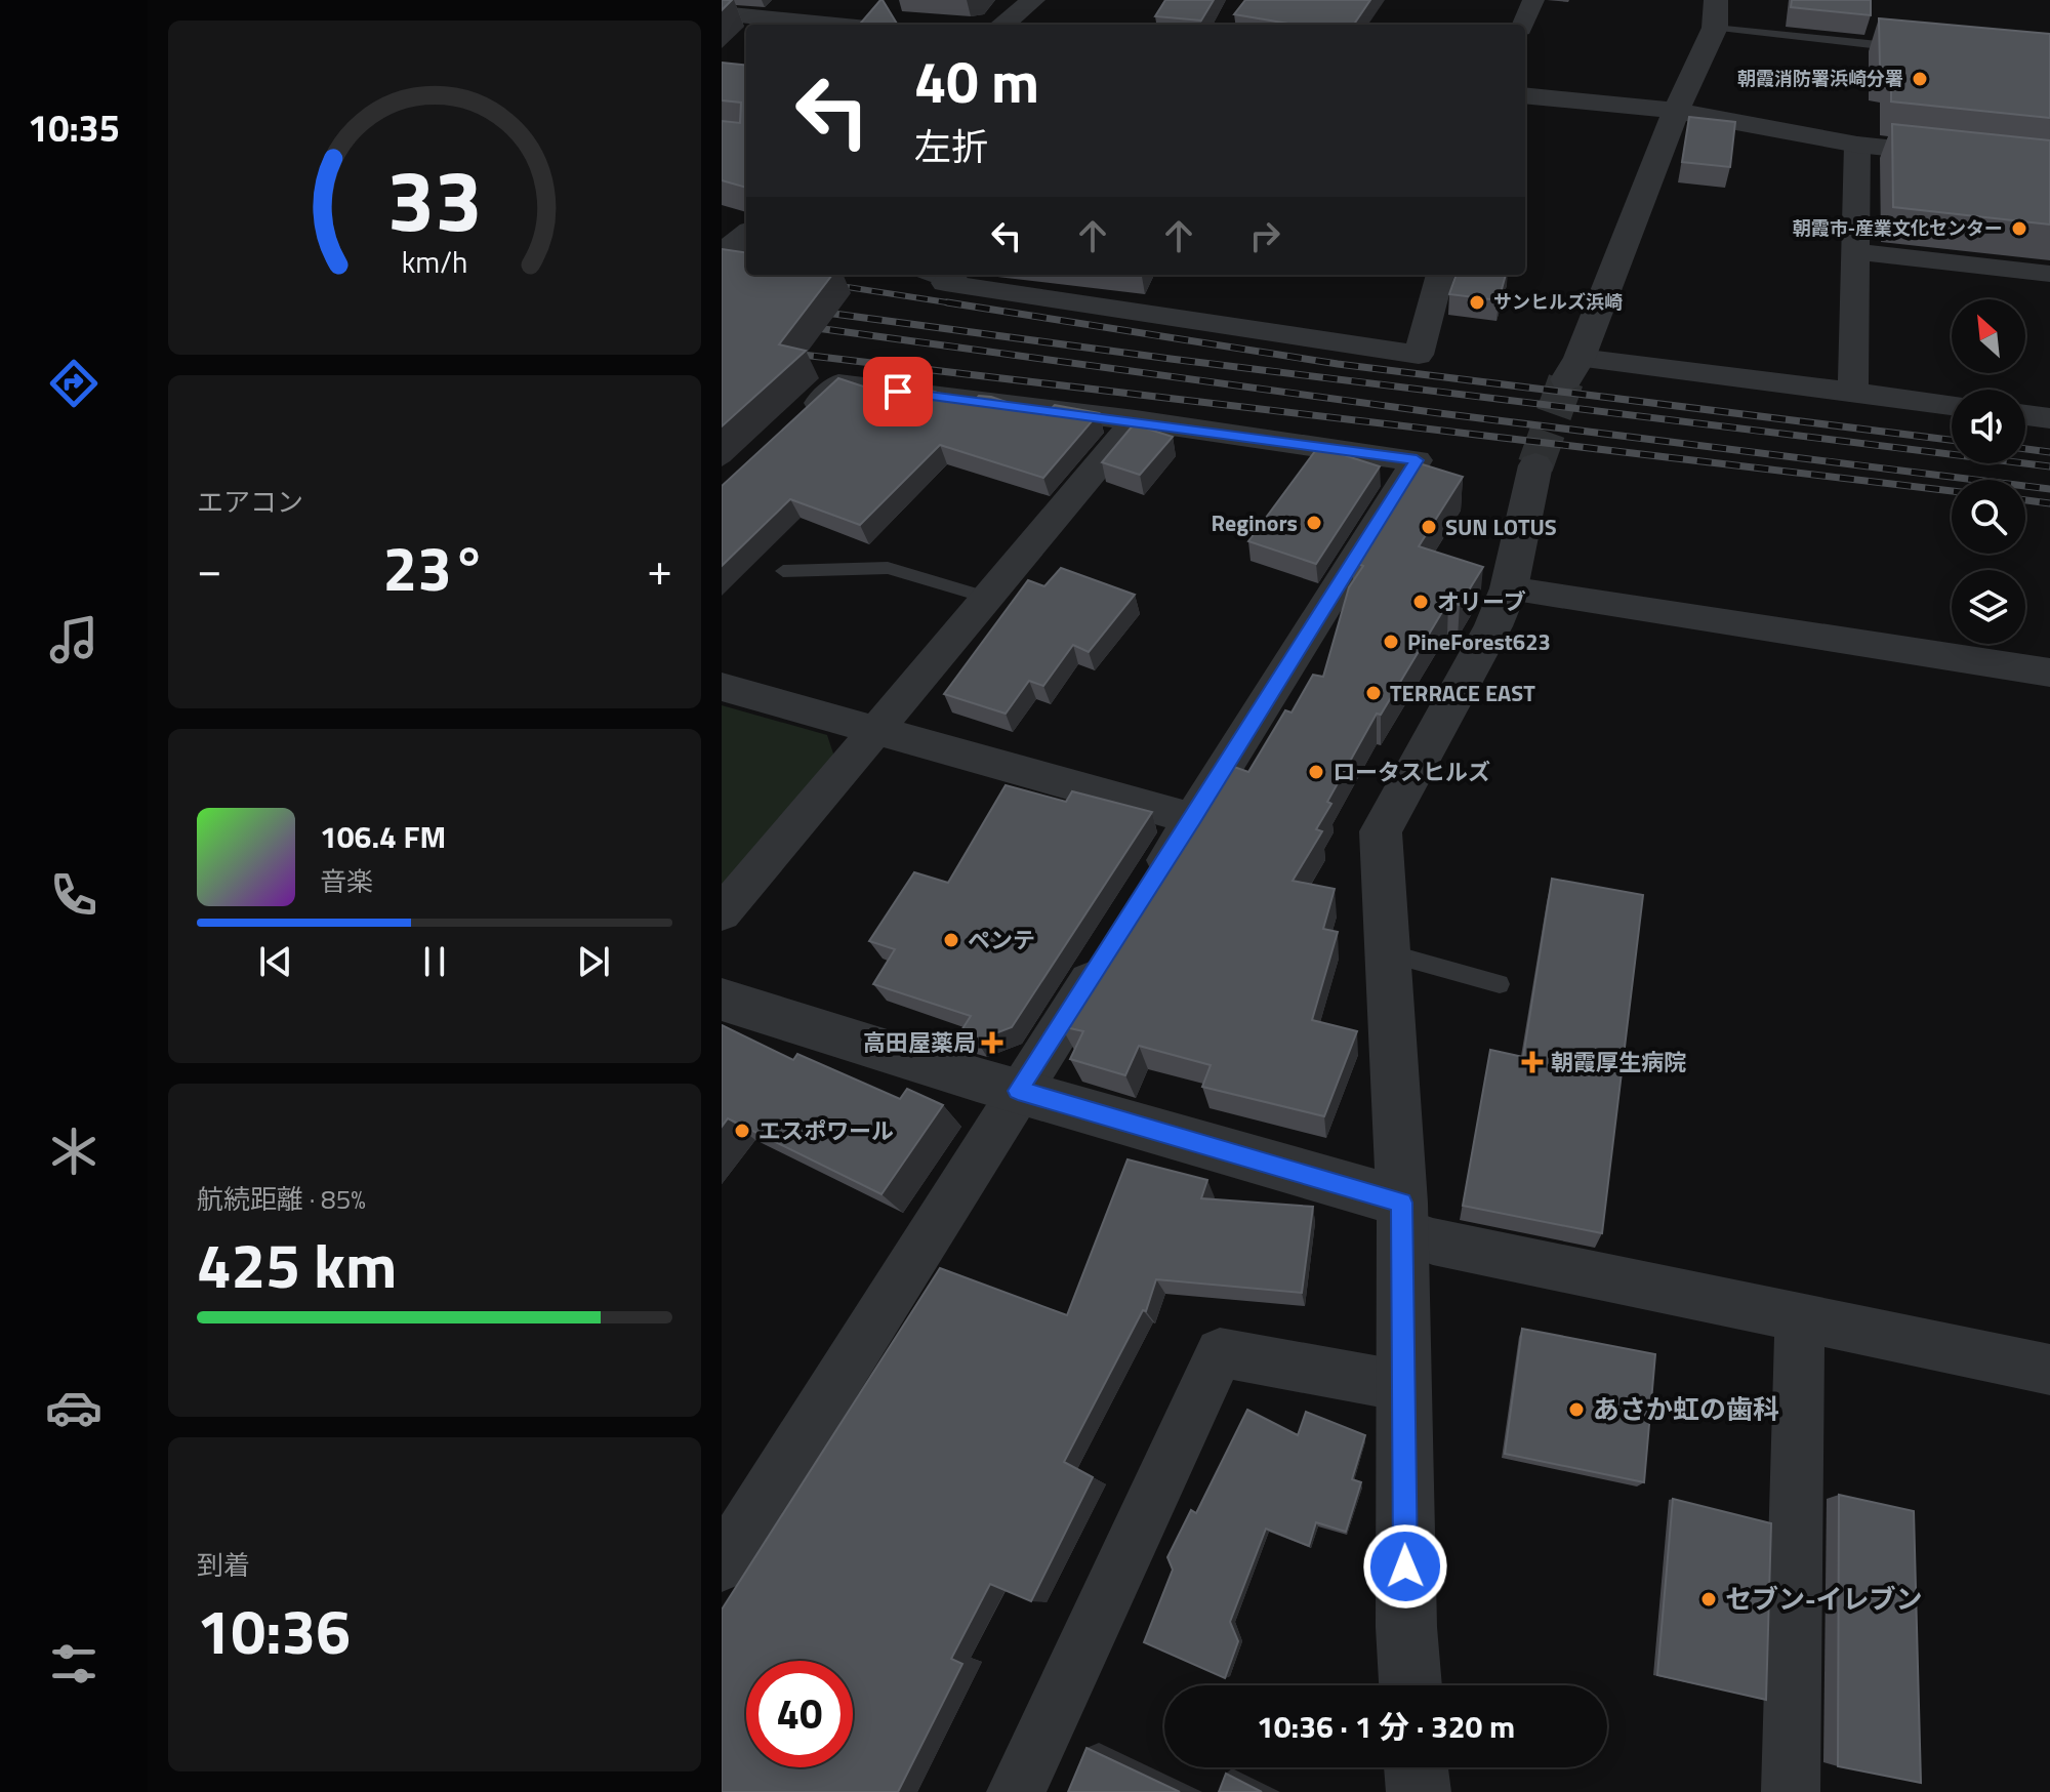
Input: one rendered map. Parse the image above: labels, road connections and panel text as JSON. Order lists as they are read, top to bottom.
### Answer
{
  "places": {
    "other": [
      "朝霞消防署浜崎分署",
      "朝霞市-産業文化センター",
      "サンヒルズ浜崎",
      "Reginors",
      "SUN LOTUS",
      "オリーブ",
      "PineForest623",
      "TERRACE EAST",
      "ロータスヒルズ",
      "ペンテ",
      "エスポワール",
      "あさか虹の歯科",
      "セブン-イレブン"
    ],
    "health": ["高田屋薬局", "朝霞厚生病院"]
  },
  "north": "top left",
  "page": {
    "tabs": "10:35",
    "turn": ["40 m", "左折"],
    "tile": [
      "エアコン",
      ["航続距離 · 85%", "425 km"],
      ["到着", "10:36"]
    ],
    "heat": ["−", "23°", "+"],
    "song": ["106.4 FM", "音楽"],
    "limit": "40",
    "trip": "10:36 · 1 分 · 320 m",
    "gauge": ["33", "km/h"]
  }
}
